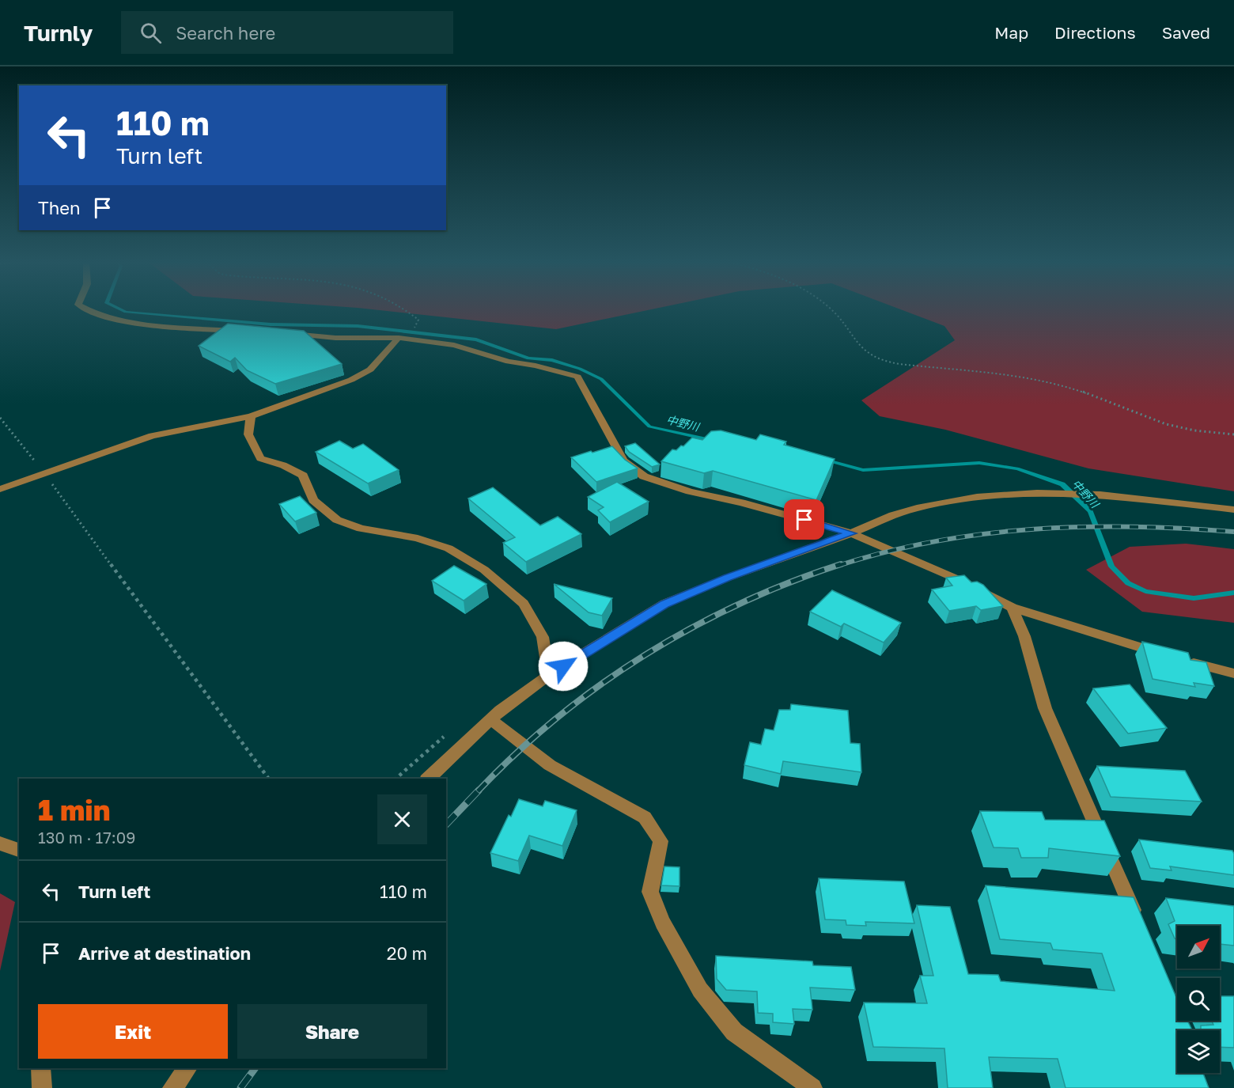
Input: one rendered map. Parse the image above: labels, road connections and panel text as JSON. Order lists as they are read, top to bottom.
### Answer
{
  "water": ["中野川"],
  "north": "top right",
  "page": {
    "header": "Turnly",
    "search": "Search here",
    "nav": ["Map", "Directions", "Saved"],
    "turn": ["110 m", "Turn left"],
    "then": "Then",
    "heading": ["1 min", "130 m · 17:09"],
    "list": [
      {
        "name": "Turn left",
        "value": "110 m"
      },
      {
        "name": "Arrive at destination",
        "value": "20 m"
      }
    ],
    "buttons": ["Exit", "Share"]
  }
}
